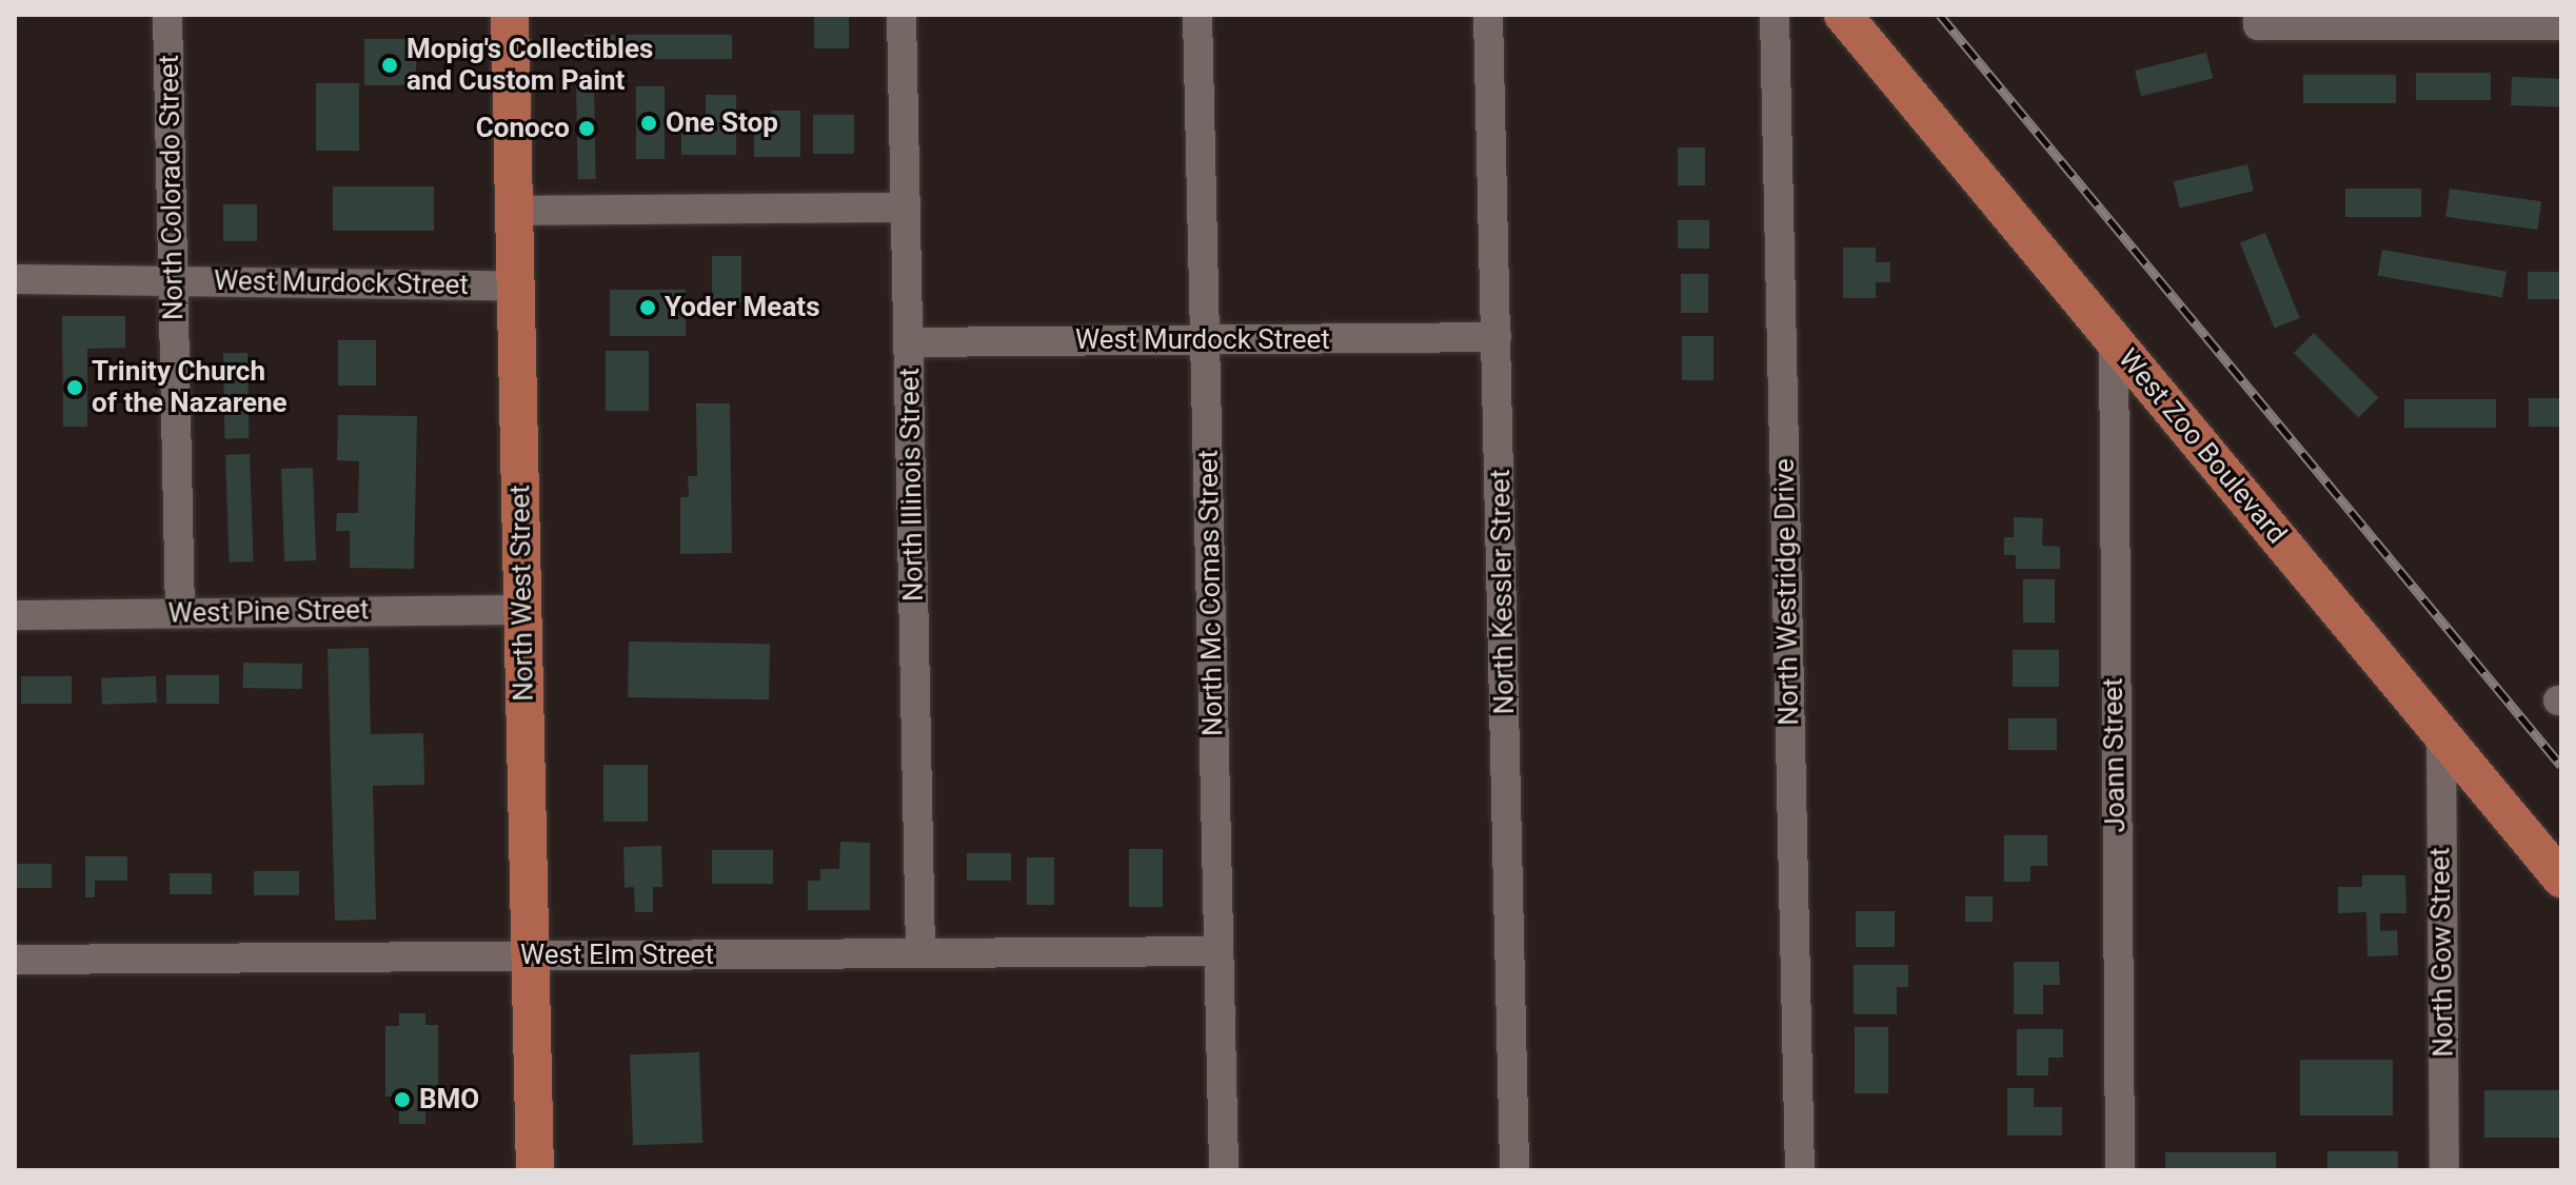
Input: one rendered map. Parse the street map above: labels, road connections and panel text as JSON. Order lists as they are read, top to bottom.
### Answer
{
  "streets": {
    "main road": ["West Zoo Boulevard", "North West Street"],
    "street": [
      "North Colorado Street",
      "West Murdock Street",
      "North Illinois Street",
      "North Kessler Street",
      "North Westridge Drive",
      "North Mc Comas Street",
      "West Pine Street",
      "Joann Street",
      "North Gow Street",
      "West Elm Street"
    ]
  },
  "crossings": [
    ["North Colorado Street", "West Murdock Street"],
    ["North Colorado Street", "West Pine Street"],
    ["West Murdock Street", "North Illinois Street"],
    ["West Murdock Street", "North Kessler Street"],
    ["West Murdock Street", "North West Street"],
    ["West Murdock Street", "North Mc Comas Street"],
    ["West Zoo Boulevard", "Joann Street"],
    ["West Zoo Boulevard", "North Gow Street"],
    ["North Illinois Street", "West Elm Street"],
    ["North West Street", "West Pine Street"],
    ["North West Street", "West Elm Street"],
    ["North Mc Comas Street", "West Elm Street"]
  ],
  "places": [
    "Mopig's Collectibles and Custom Paint",
    "One Stop",
    "Conoco",
    "Yoder Meats",
    "Trinity Church of the Nazarene",
    "BMO"
  ]
}
